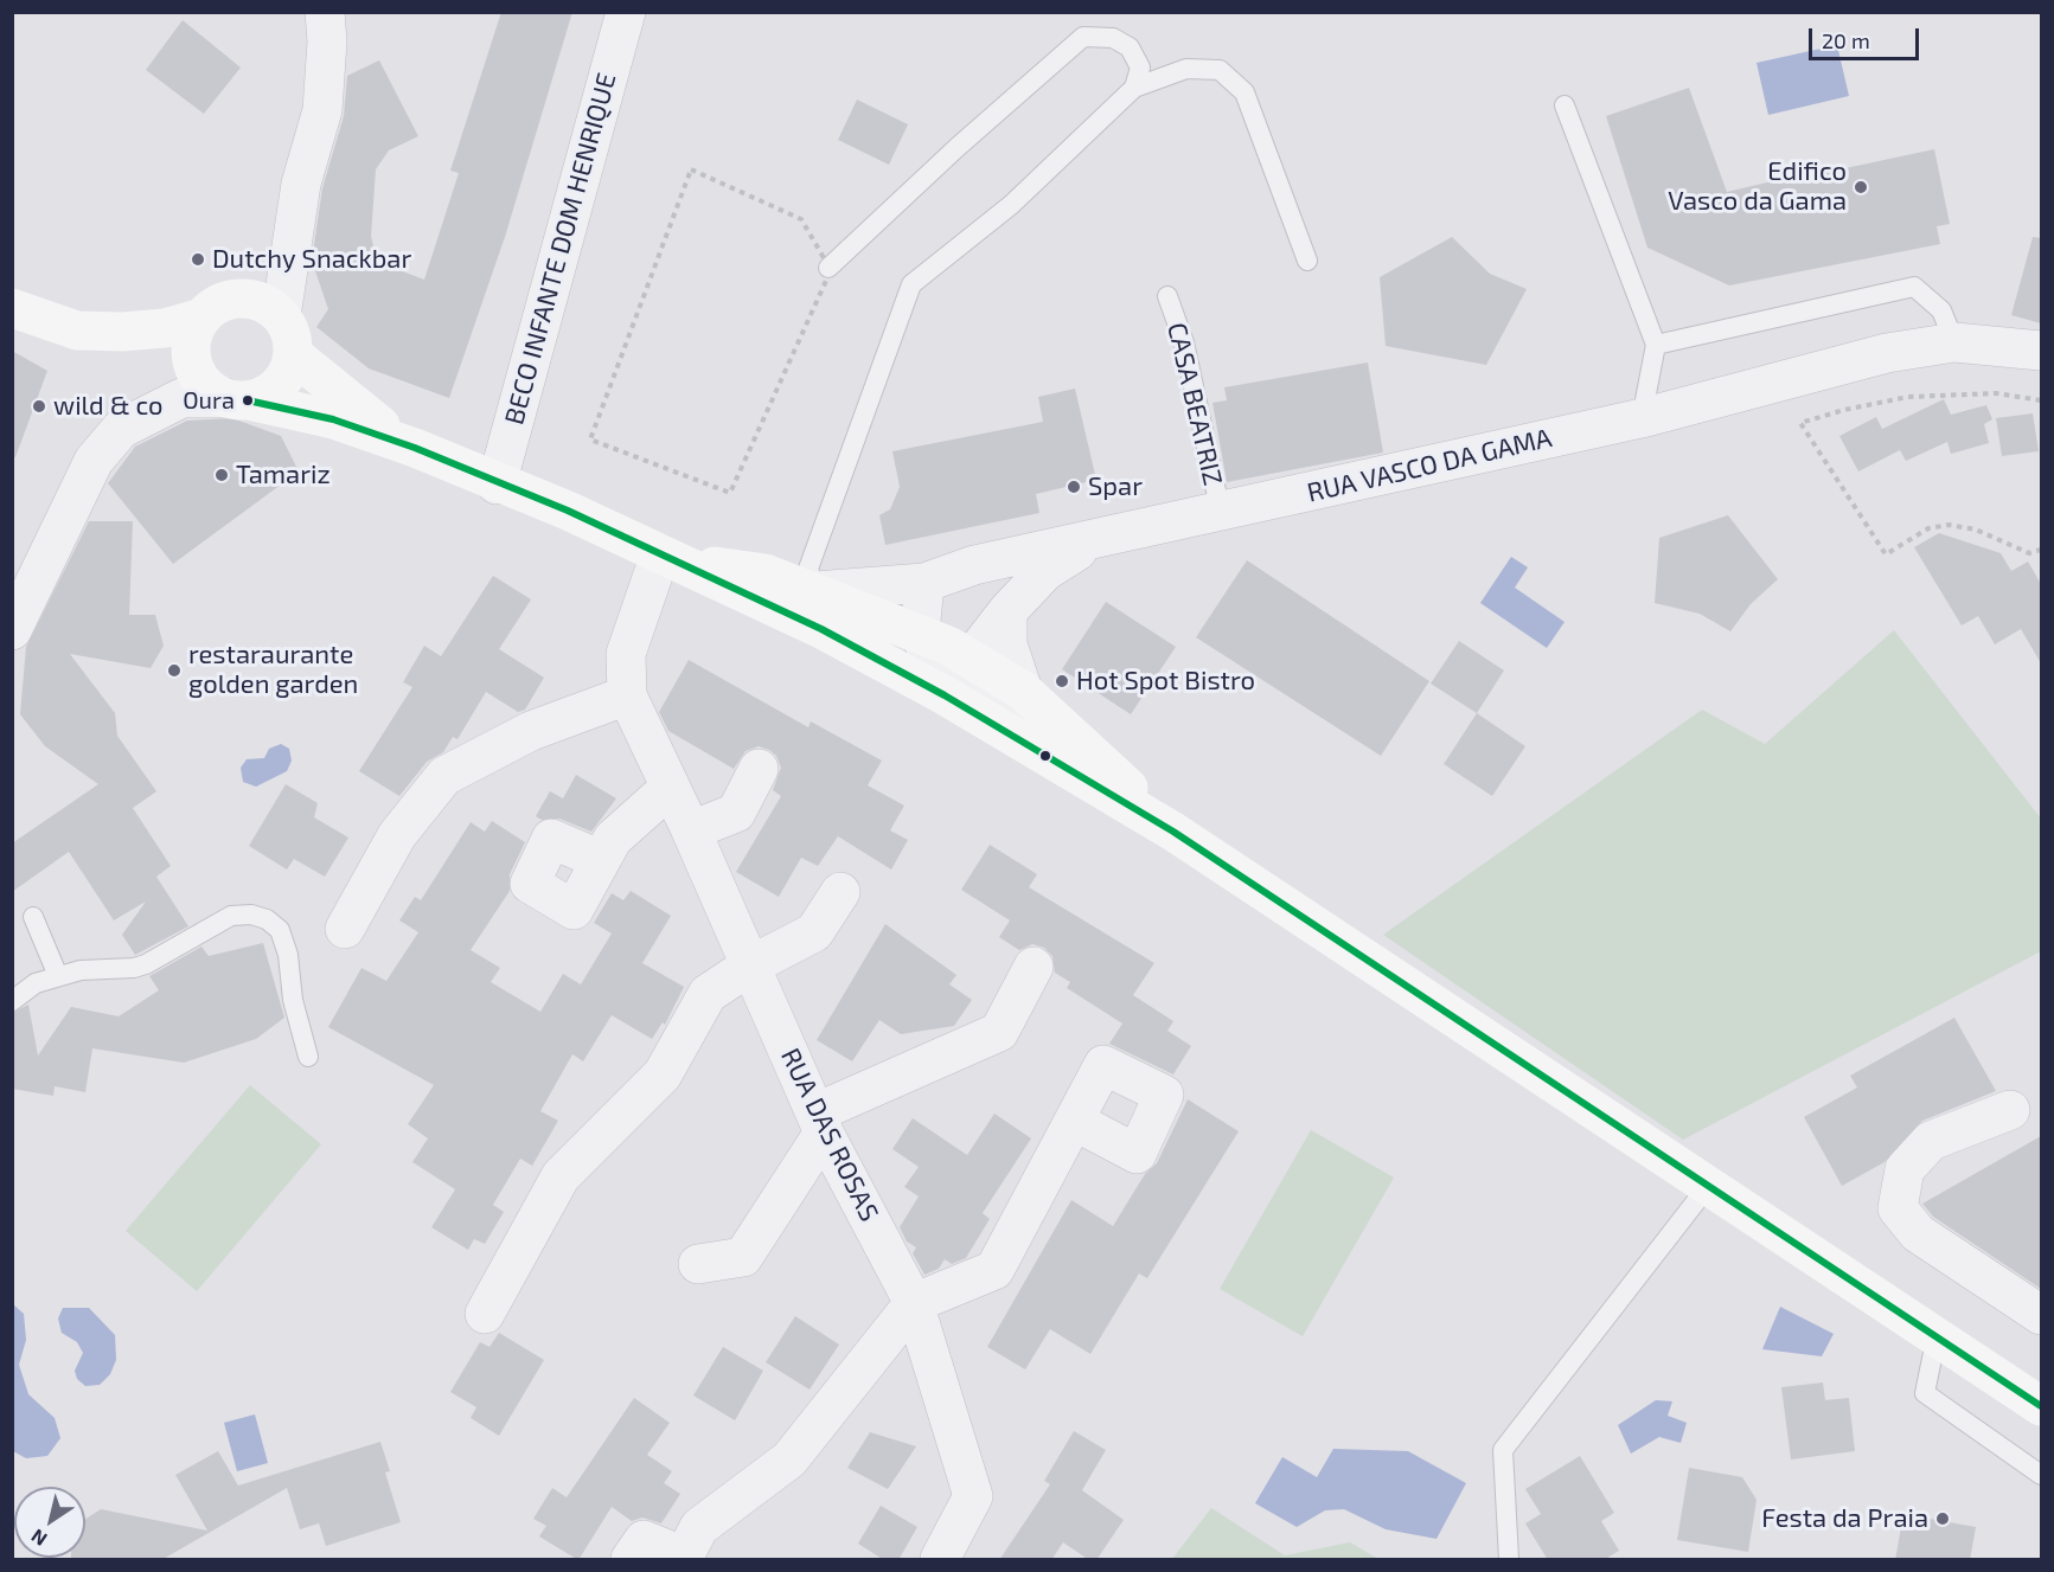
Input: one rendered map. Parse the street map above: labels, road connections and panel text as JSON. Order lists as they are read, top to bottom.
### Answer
{
  "streets": {
    "street": ["BECO INFANTE DOM HENRIQUE", "RUA VASCO DA GAMA", "RUA DAS ROSAS"],
    "lane": ["CASA BEATRIZ"]
  },
  "crossings": [
    ["CASA BEATRIZ", "RUA VASCO DA GAMA"]
  ],
  "places": [
    "Edifico Vasco da Gama",
    "Dutchy Snackbar",
    "Oura",
    "wild & co",
    "Tamariz",
    "Spar",
    "restaraurante golden garden",
    "Hot Spot Bistro",
    "Festa da Praia"
  ],
  "scale_bar": "20 m",
  "north": "bottom left"
}
